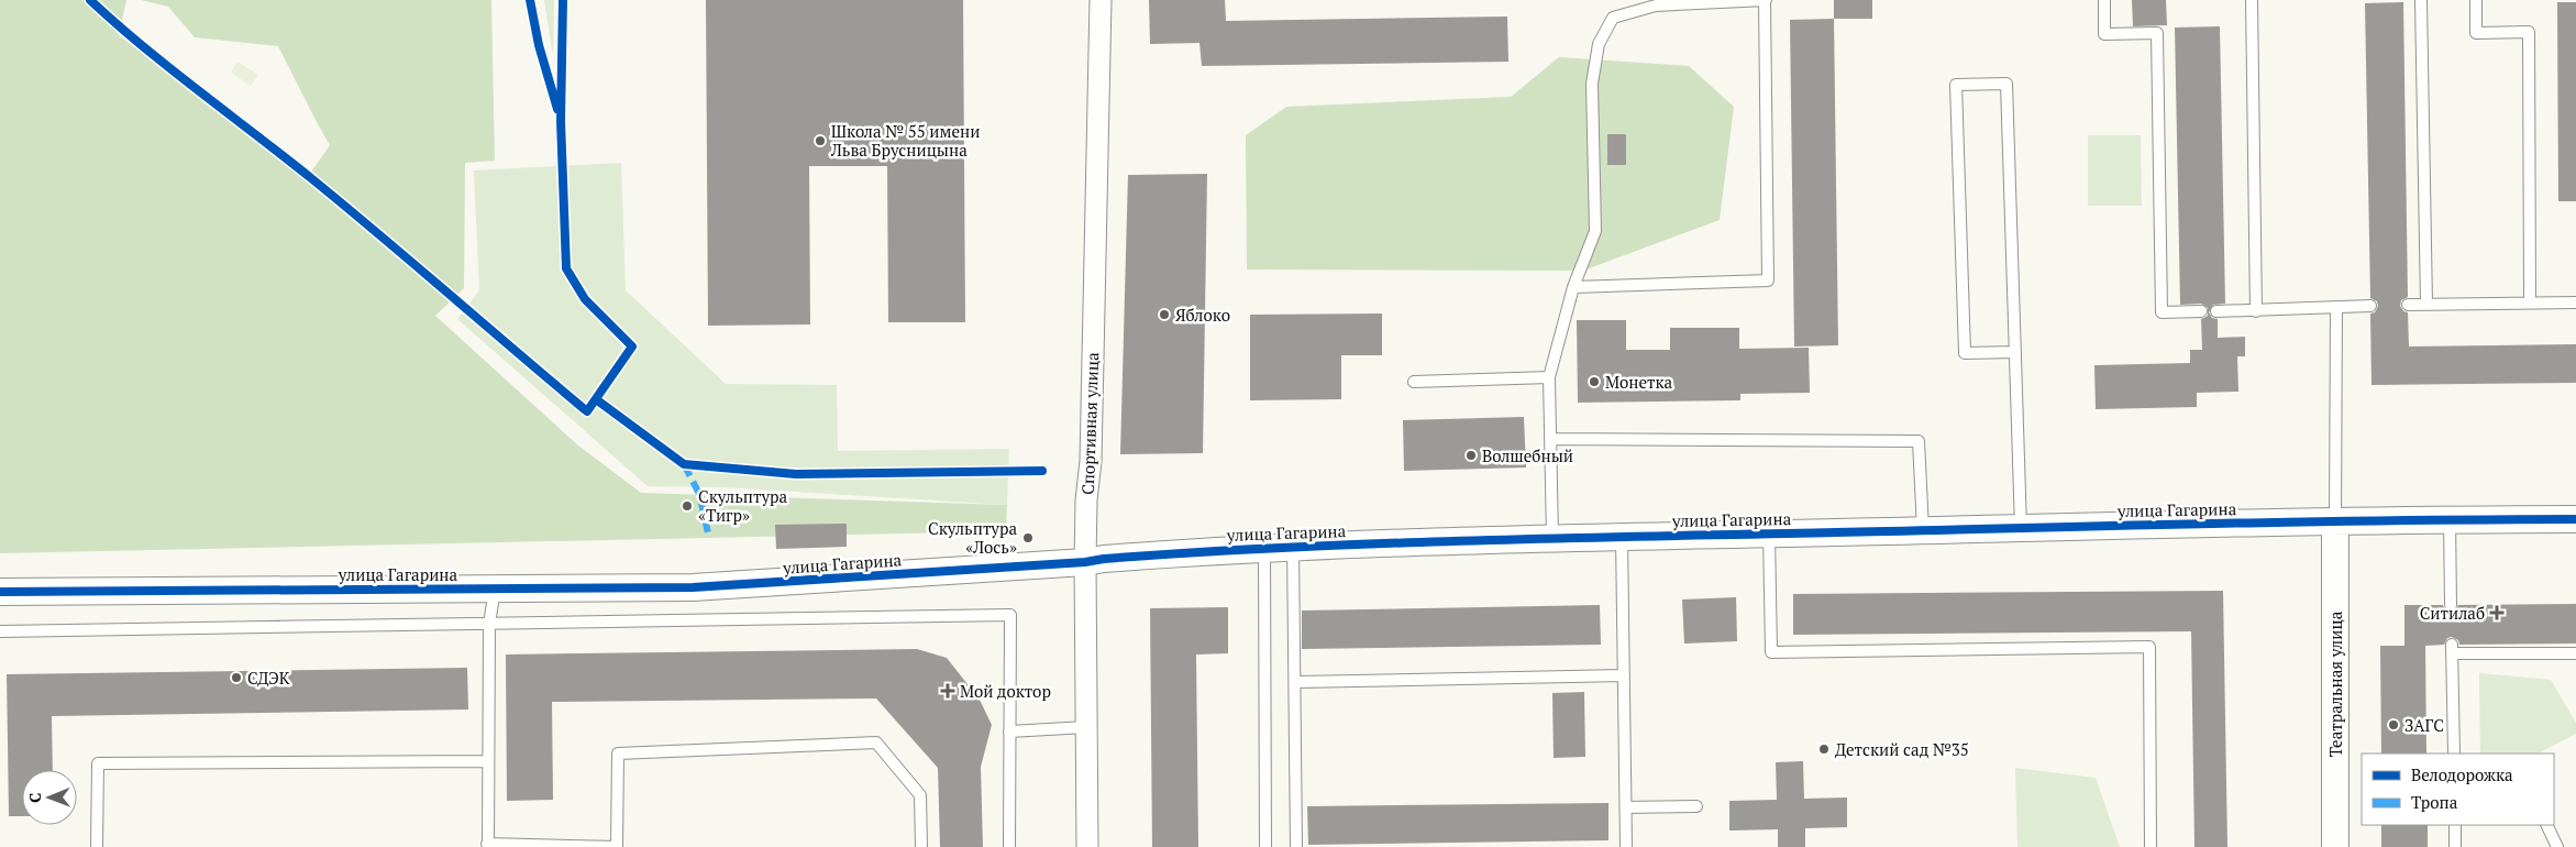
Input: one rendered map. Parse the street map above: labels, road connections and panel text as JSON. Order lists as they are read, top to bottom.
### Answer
{
  "streets": {
    "street": ["Спортивная улица", "улица Гагарина", "Театральная улица"]
  },
  "crossings": [
    ["Спортивная улица", "улица Гагарина"],
    ["улица Гагарина", "Театральная улица"]
  ],
  "places": {
    "other": [
      "Школа № 55 имени Льва Брусницына",
      "Яблоко",
      "Монетка",
      "Волшебный",
      "Скульптура «Тигр»",
      "Скульптура «Лось»",
      "СДЭК",
      "ЗАГС",
      "Детский сад №35"
    ],
    "health": ["Ситилаб", "Мой доктор"]
  },
  "legend": ["Велодорожка", "Тропа"],
  "north": "left"
}
